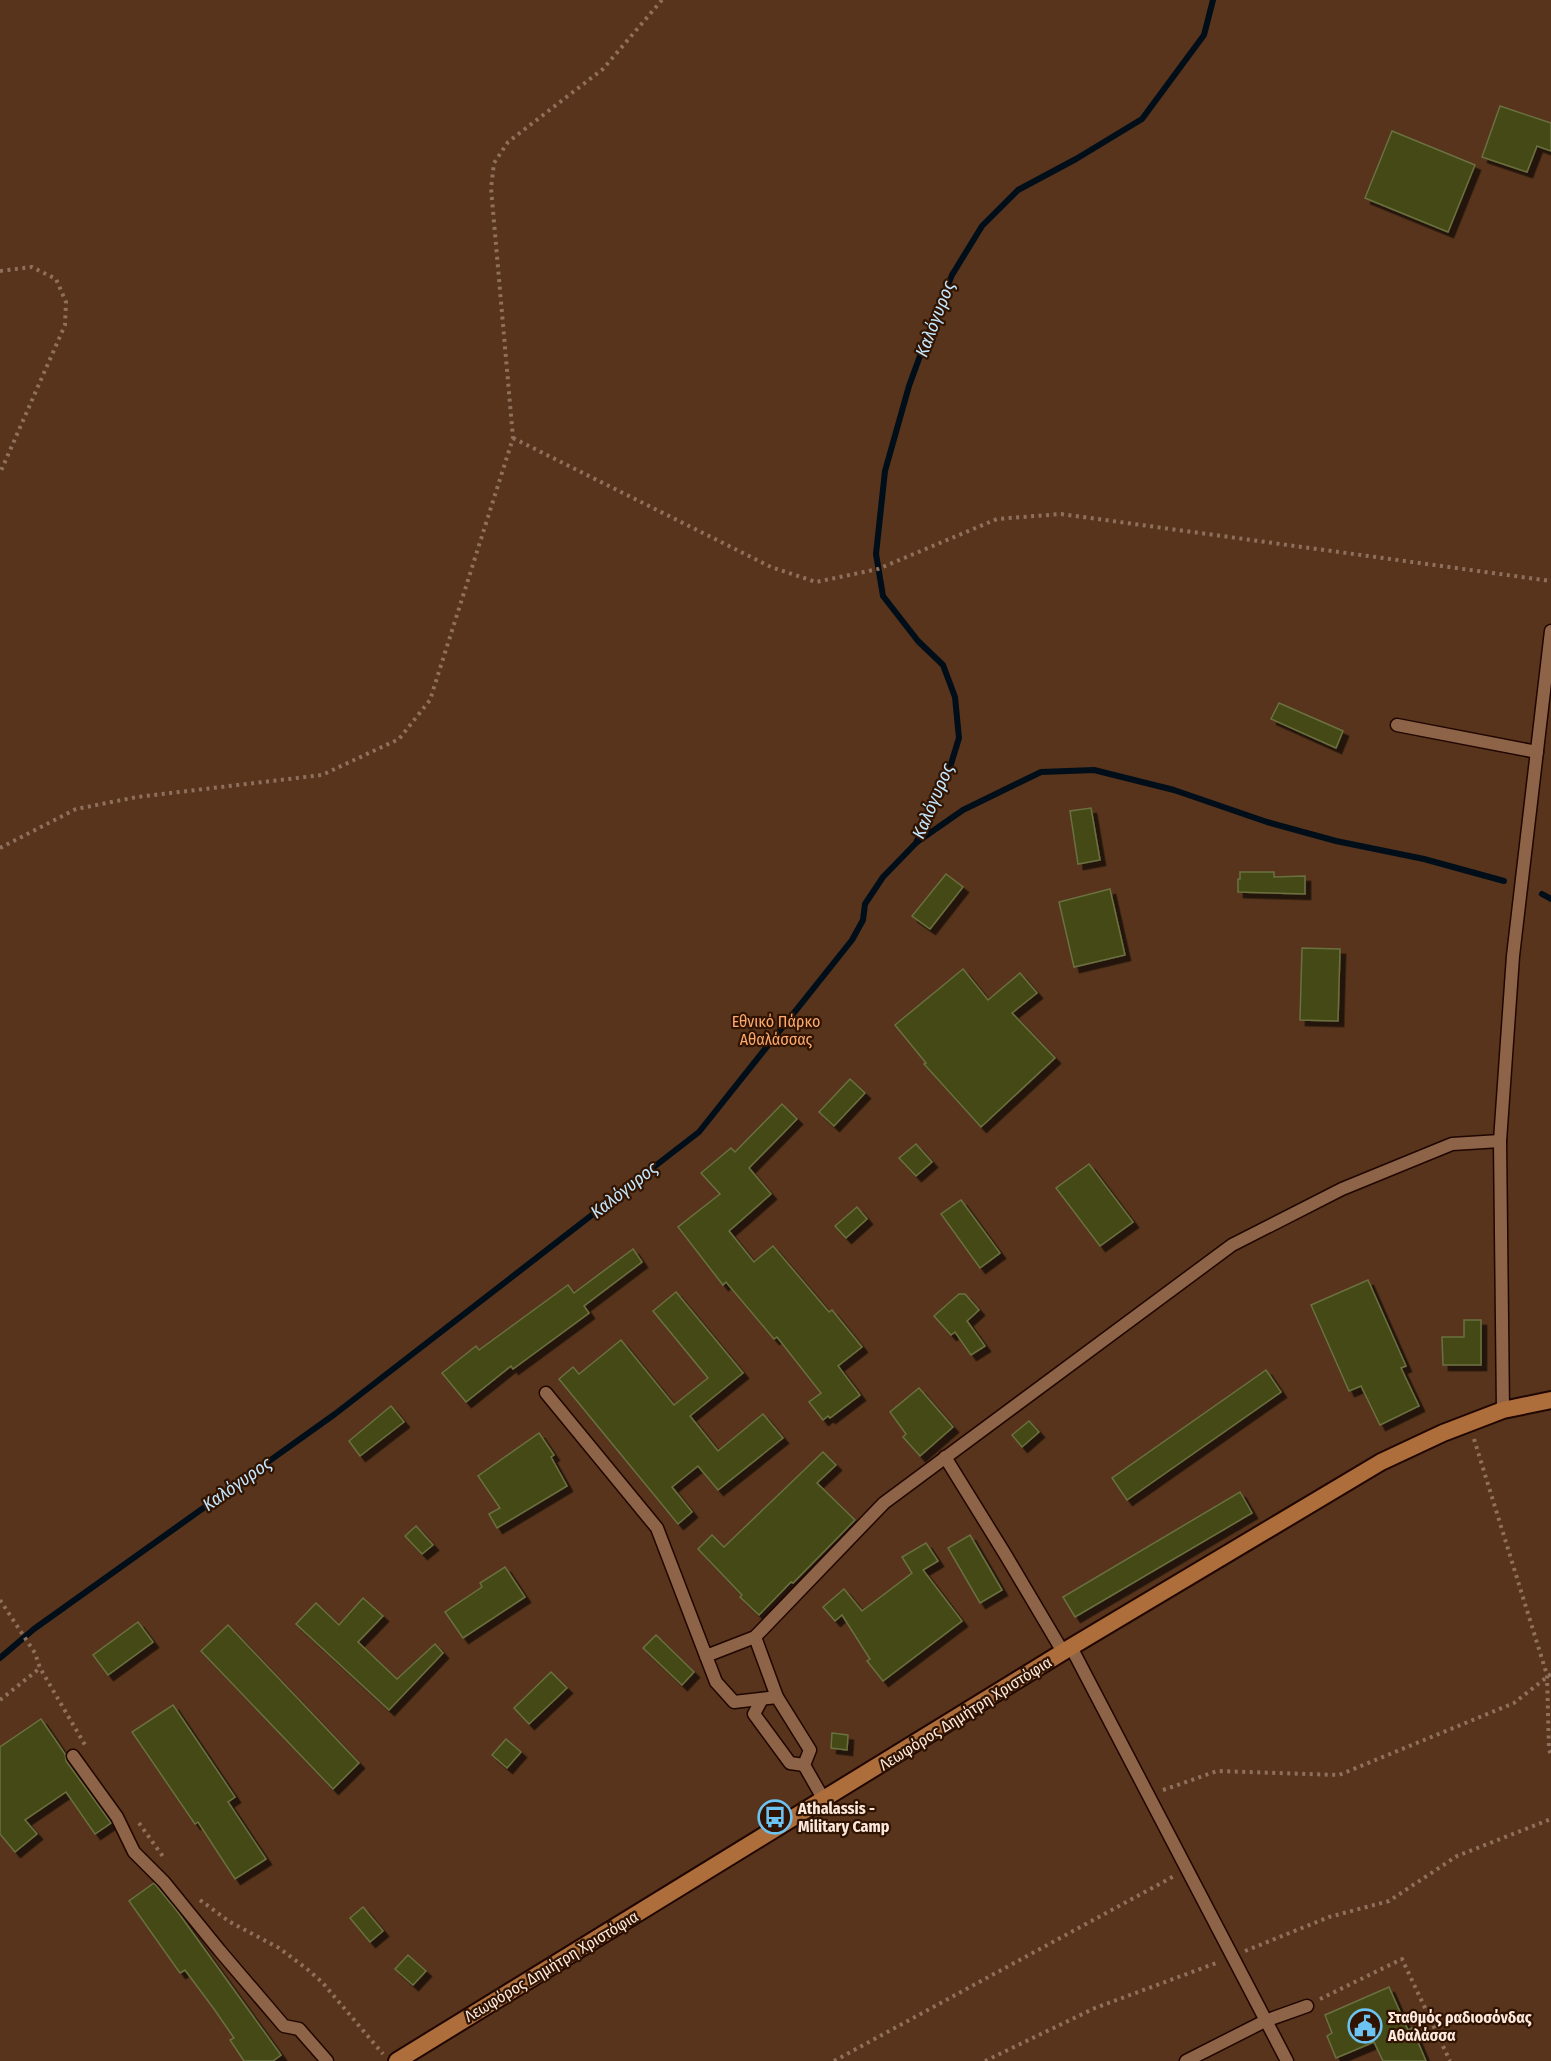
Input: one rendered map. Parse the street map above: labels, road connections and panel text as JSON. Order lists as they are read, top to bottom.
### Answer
{
  "streets": {
    "main road": ["Λεωφόρος Δημήτρη Χριστόφια"]
  },
  "water": ["Καλόγυρος"],
  "parks": ["Εθνικό Πάρκο Αθαλάσσας"],
  "places": {
    "bus stop": ["Athalassis - Military Camp"],
    "public building": ["Σταθμός ραδιοσόνδας Αθαλάσσα"]
  }
}
